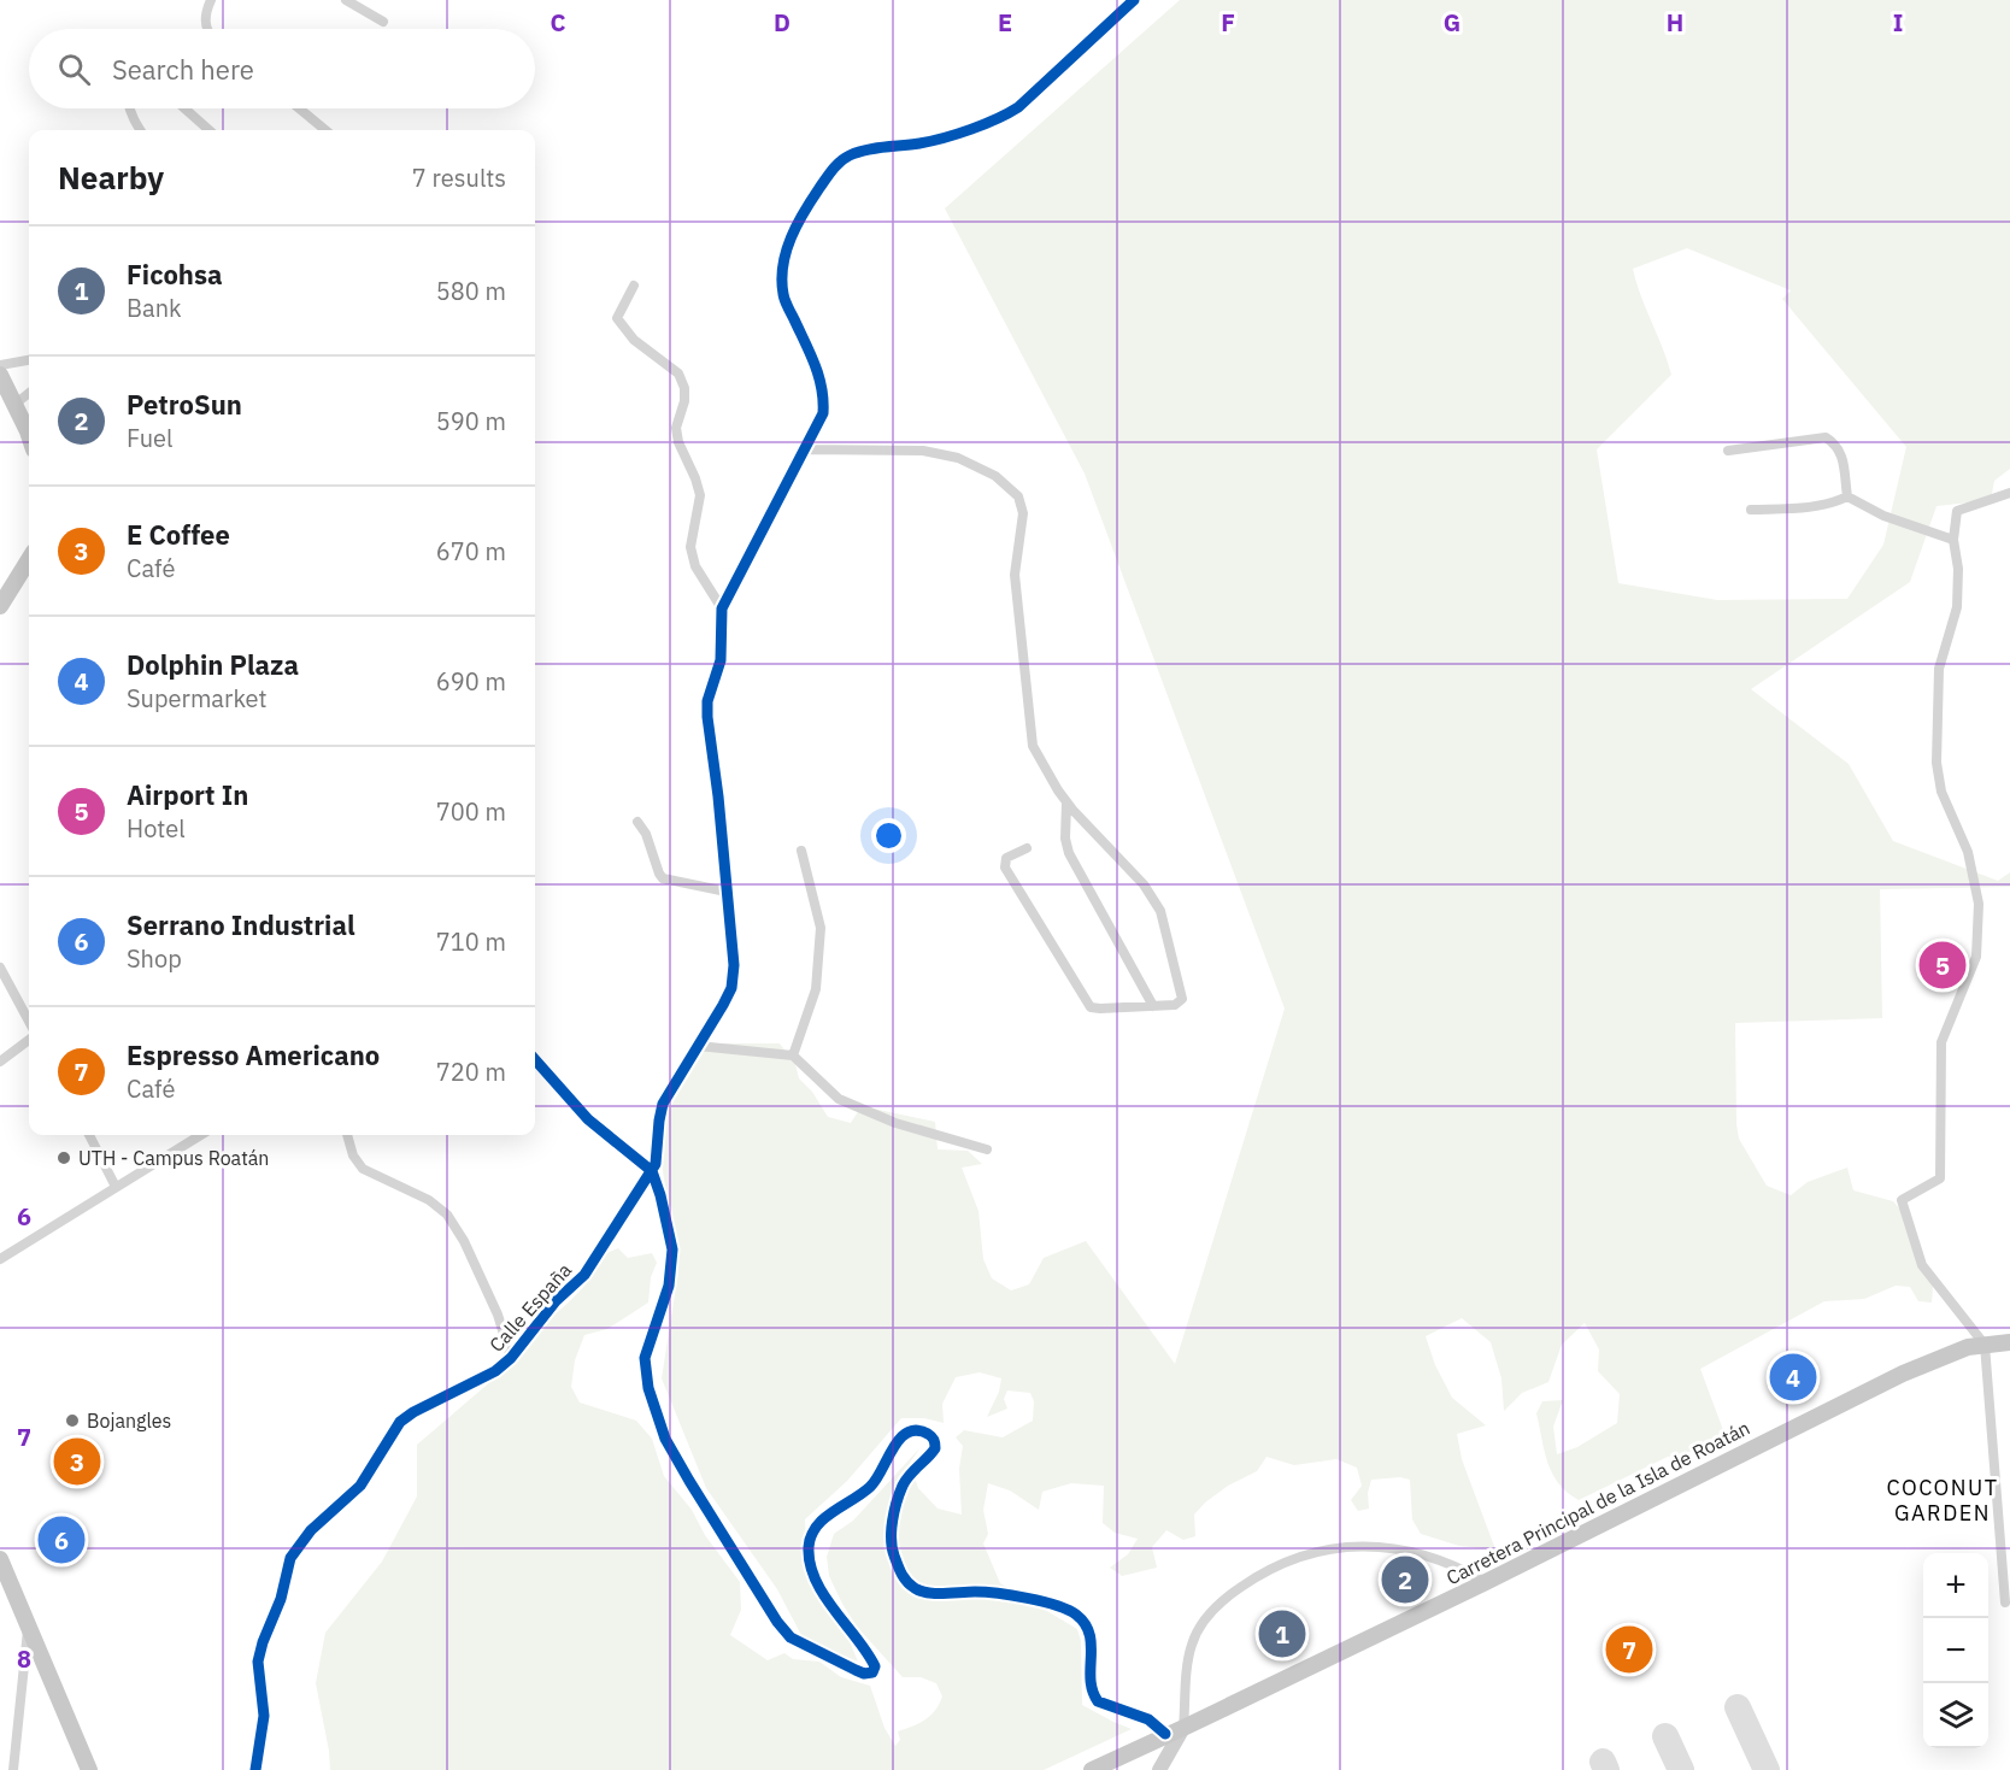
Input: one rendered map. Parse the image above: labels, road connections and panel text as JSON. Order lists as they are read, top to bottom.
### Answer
{
  "streets": {
    "main road": ["Carretera Principal de la Isla de Roatán"],
    "street": ["Calle España"]
  },
  "districts": ["COCONUT GARDEN"],
  "places": ["UTH - Campus Roatán", "Bojangles"],
  "page": {
    "search": "Search here",
    "heading": ["Nearby", "7 results"],
    "list": [
      {
        "mark": "1",
        "name": "Ficohsa",
        "note": "Bank",
        "value": "580 m"
      },
      {
        "mark": "2",
        "name": "PetroSun",
        "note": "Fuel",
        "value": "590 m"
      },
      {
        "mark": "3",
        "name": "E Coffee",
        "note": "Café",
        "value": "670 m"
      },
      {
        "mark": "4",
        "name": "Dolphin Plaza",
        "note": "Supermarket",
        "value": "690 m"
      },
      {
        "mark": "5",
        "name": "Airport In",
        "note": "Hotel",
        "value": "700 m"
      },
      {
        "mark": "6",
        "name": "Serrano Industrial",
        "note": "Shop",
        "value": "710 m"
      },
      {
        "mark": "7",
        "name": "Espresso Americano",
        "note": "Café",
        "value": "720 m"
      }
    ],
    "pins": [
      "5",
      "4",
      "3",
      "6",
      "2",
      "1",
      "7"
    ],
    "map_buttons": ["+", "−"]
  },
  "grid": {
    "columns": [
      "C",
      "D",
      "E",
      "F",
      "G",
      "H",
      "I"
    ],
    "rows": ["6", "7", "8"]
  }
}
